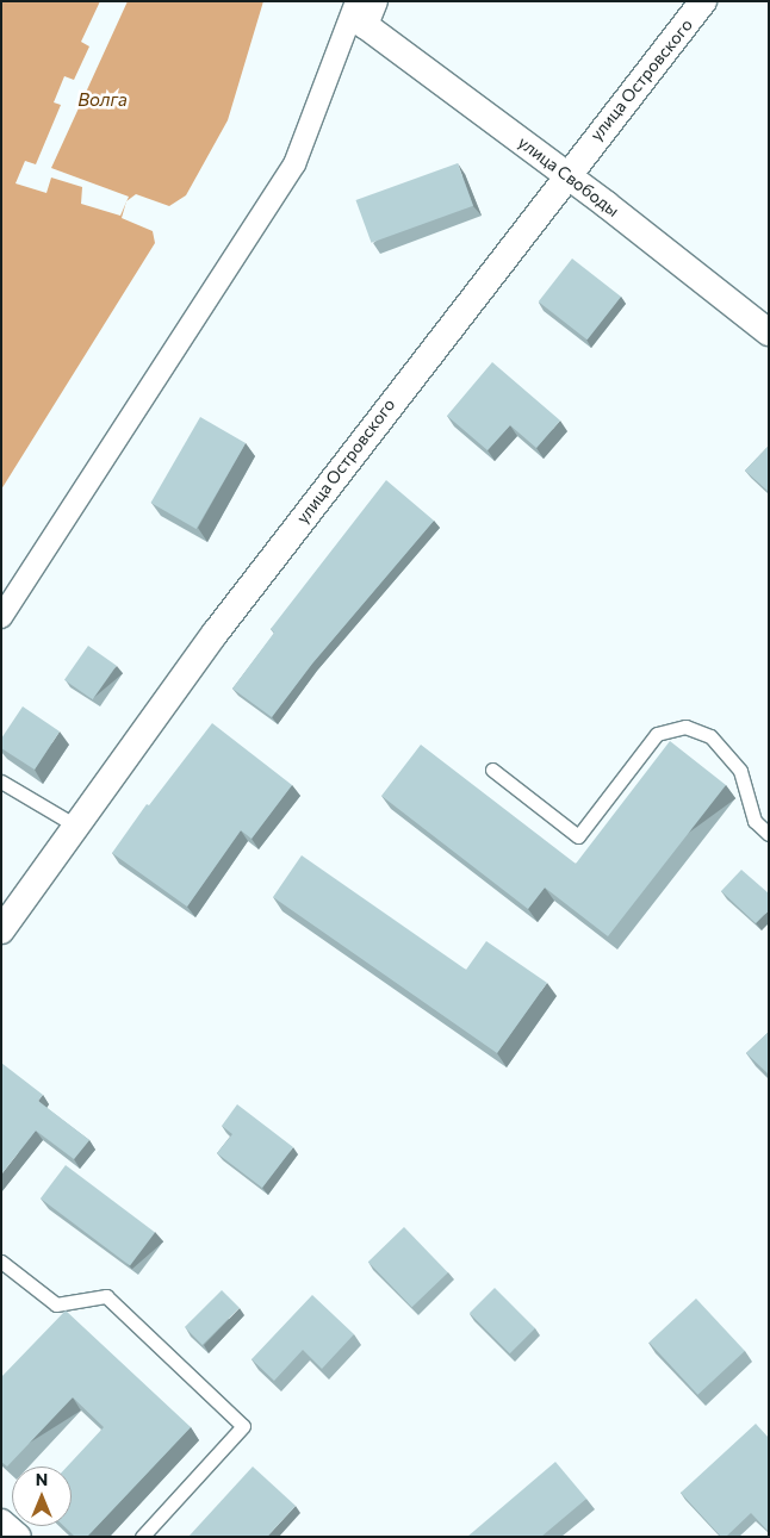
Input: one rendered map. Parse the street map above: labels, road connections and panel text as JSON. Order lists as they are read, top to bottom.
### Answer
{
  "streets": {
    "street": ["улица Островского", "улица Свободы"]
  },
  "crossings": [
    ["улица Островского", "улица Свободы"]
  ],
  "water": ["Волга"],
  "north": "top"
}
